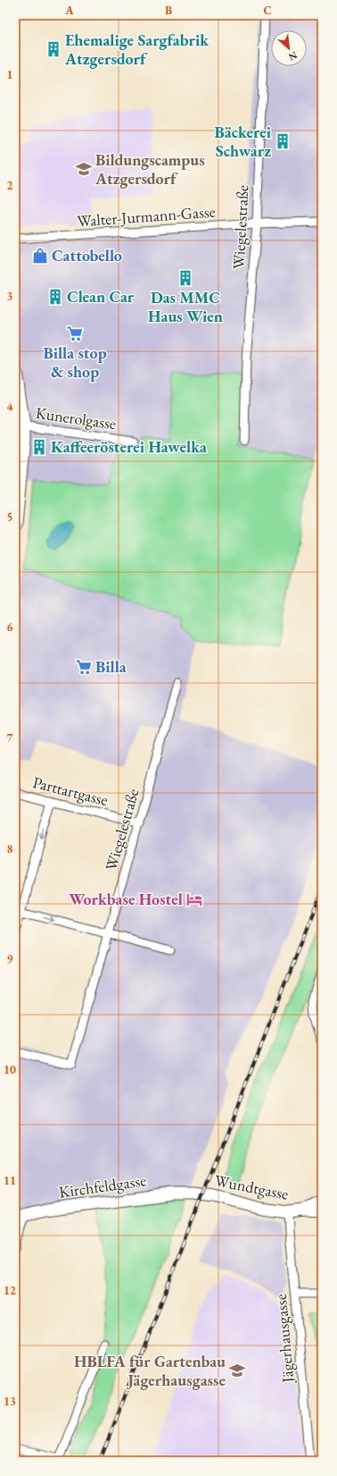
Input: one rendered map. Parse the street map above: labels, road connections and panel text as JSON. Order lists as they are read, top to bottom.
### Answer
{
  "streets": {
    "street": [
      "Walter-Jurmann-Gasse",
      "Wiegelestraße",
      "Kunerolgasse",
      "Parttartgasse",
      "Kirchfeldgasse",
      "Wundtgasse",
      "Jägerhausgasse"
    ]
  },
  "crossings": [
    ["Walter-Jurmann-Gasse", "Wiegelestraße"],
    ["Wiegelestraße", "Parttartgasse"],
    ["Kirchfeldgasse", "Wundtgasse"],
    ["Wundtgasse", "Jägerhausgasse"]
  ],
  "places": {
    "building": [
      "Ehemalige Sargfabrik Atzgersdorf",
      "Bäckerei Schwarz",
      "Das MMC Haus Wien",
      "Clean Car",
      "Kaffeerösterei Hawelka"
    ],
    "school or university": ["Bildungscampus Atzgersdorf", "HBLFA für Gartenbau Jägerhausgasse"],
    "shop": ["Cattobello"],
    "supermarket": ["Billa stop & shop", "Billa"],
    "hotel": ["Workbase Hostel"]
  },
  "north": "bottom right",
  "grid": {
    "columns": ["A", "B", "C"],
    "rows": [
      "1",
      "2",
      "3",
      "4",
      "5",
      "6",
      "7",
      "8",
      "9",
      "10",
      "11",
      "12",
      "13"
    ]
  }
}
